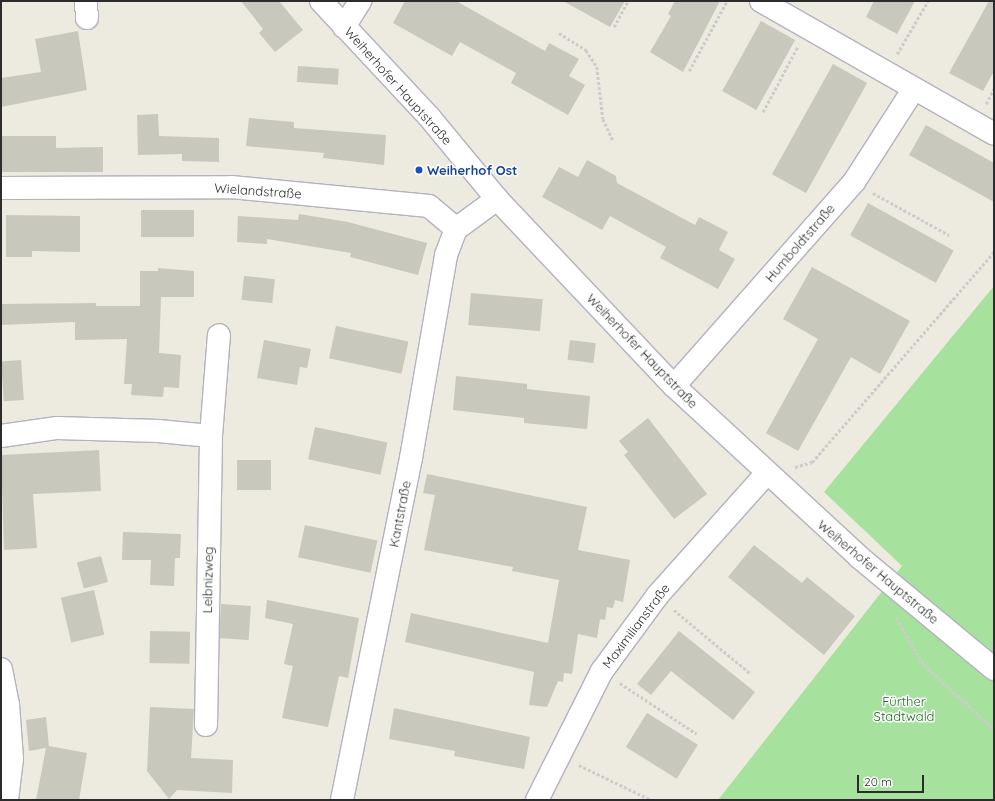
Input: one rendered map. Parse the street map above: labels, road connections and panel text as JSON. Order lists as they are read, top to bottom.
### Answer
{
  "streets": {
    "street": [
      "Weiherhofer Hauptstraße",
      "Wielandstraße",
      "Humboldtstraße",
      "Kantstraße",
      "Leibnizweg",
      "Maximilianstraße"
    ]
  },
  "crossings": [
    ["Weiherhofer Hauptstraße", "Humboldtstraße"],
    ["Weiherhofer Hauptstraße", "Maximilianstraße"],
    ["Wielandstraße", "Kantstraße"]
  ],
  "parks": ["Fürther Stadtwald"],
  "places": ["Weiherhof Ost"],
  "scale_bar": "20 m"
}
